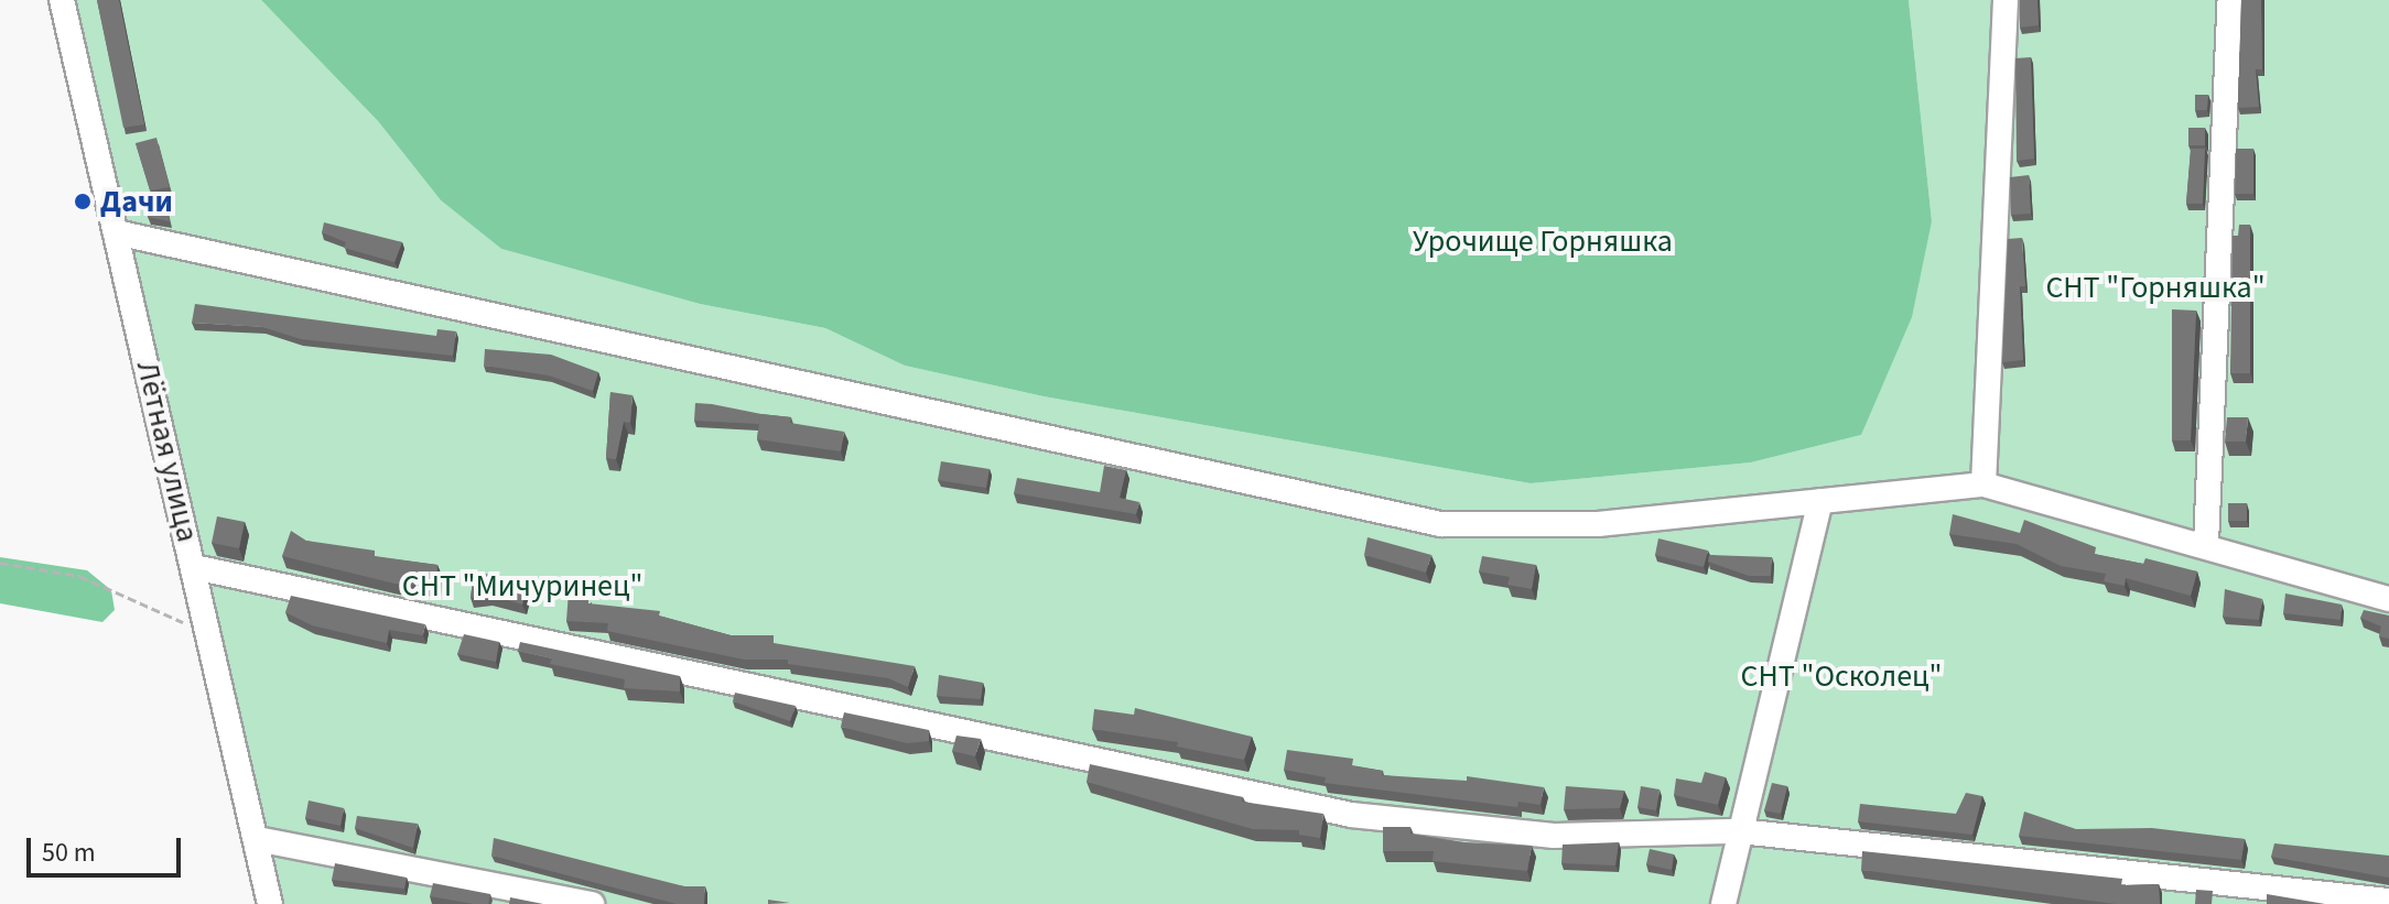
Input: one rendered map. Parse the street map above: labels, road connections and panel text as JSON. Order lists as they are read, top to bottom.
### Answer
{
  "streets": {
    "street": ["Лётная улица"]
  },
  "parks": [
    "Урочище Горняшка",
    "СНТ \"Горняшка\"",
    "СНТ \"Мичуринец\"",
    "СНТ \"Осколец\""
  ],
  "places": ["Дачи"],
  "scale_bar": "50 m"
}
